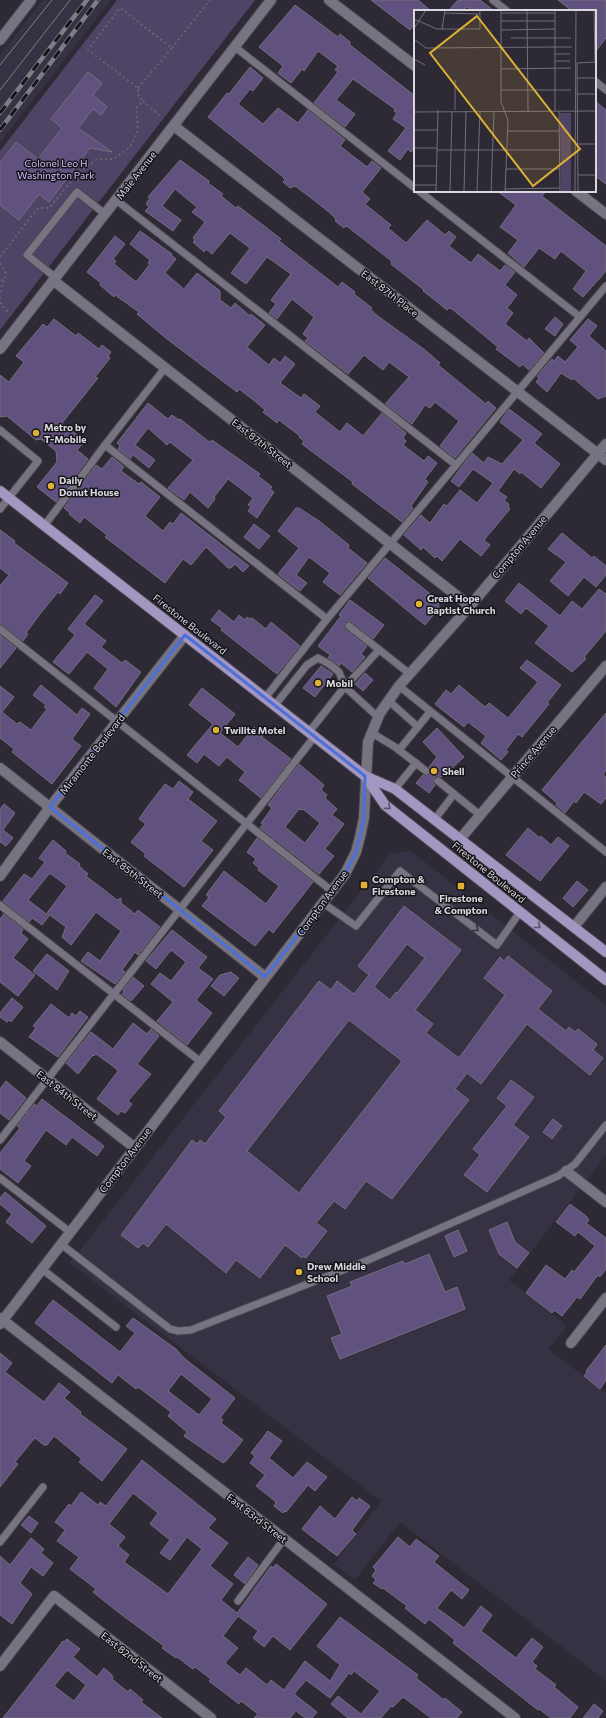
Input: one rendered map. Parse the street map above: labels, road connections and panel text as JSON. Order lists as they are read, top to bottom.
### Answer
{
  "streets": {
    "main road": ["Firestone Boulevard"],
    "street": [
      "Maie Avenue",
      "East 87th Place",
      "East 87th Street",
      "Compton Avenue",
      "Prince Avenue",
      "Miramonte Boulevard",
      "East 85th Street",
      "East 84th Street",
      "East 83rd Street",
      "East 82nd Street"
    ]
  },
  "crossings": [
    ["Maie Avenue", "East 87th Place"],
    ["Maie Avenue", "East 87th Street"],
    ["East 87th Place", "Compton Avenue"],
    ["East 87th Street", "Compton Avenue"],
    ["Compton Avenue", "Firestone Boulevard"],
    ["Compton Avenue", "East 85th Street"],
    ["Compton Avenue", "East 84th Street"],
    ["Compton Avenue", "East 83rd Street"],
    ["Firestone Boulevard", "Prince Avenue"],
    ["Firestone Boulevard", "Miramonte Boulevard"],
    ["Miramonte Boulevard", "East 85th Street"]
  ],
  "parks": ["Colonel Leo H Washington Park"],
  "places": {
    "other": [
      "Metro by T-Mobile",
      "Daily Donut House",
      "Great Hope Baptist Church",
      "Mobil",
      "Twilite Motel",
      "Shell",
      "Drew Middle School"
    ],
    "transit": ["Compton & Firestone", "Firestone & Compton"]
  }
}
